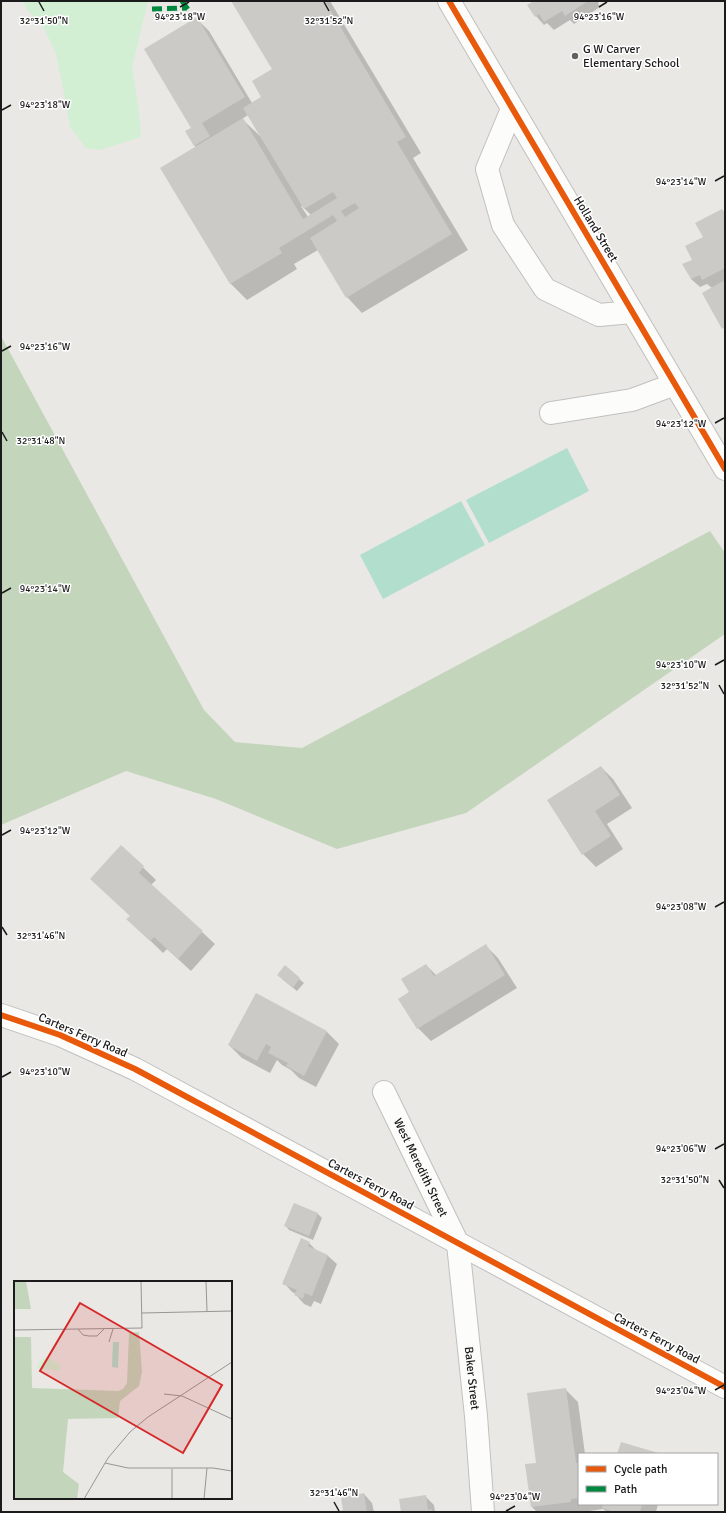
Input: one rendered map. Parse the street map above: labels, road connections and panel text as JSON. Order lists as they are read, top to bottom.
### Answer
{
  "streets": {
    "street": [
      "Holland Street",
      "Carters Ferry Road",
      "West Meredith Street",
      "Baker Street"
    ]
  },
  "crossings": [
    ["Carters Ferry Road", "West Meredith Street"],
    ["Carters Ferry Road", "Baker Street"],
    ["West Meredith Street", "Baker Street"]
  ],
  "places": ["G W Carver Elementary School"],
  "legend": ["Cycle path", "Path"],
  "coordinates": [
    "94°23'18\"W",
    "94°23'16\"W",
    "32°31'50\"N",
    "32°31'52\"N",
    "94°23'14\"W",
    "94°23'12\"W",
    "32°31'48\"N",
    "94°23'10\"W",
    "94°23'08\"W",
    "32°31'46\"N",
    "94°23'06\"W",
    "94°23'04\"W"
  ]
}
